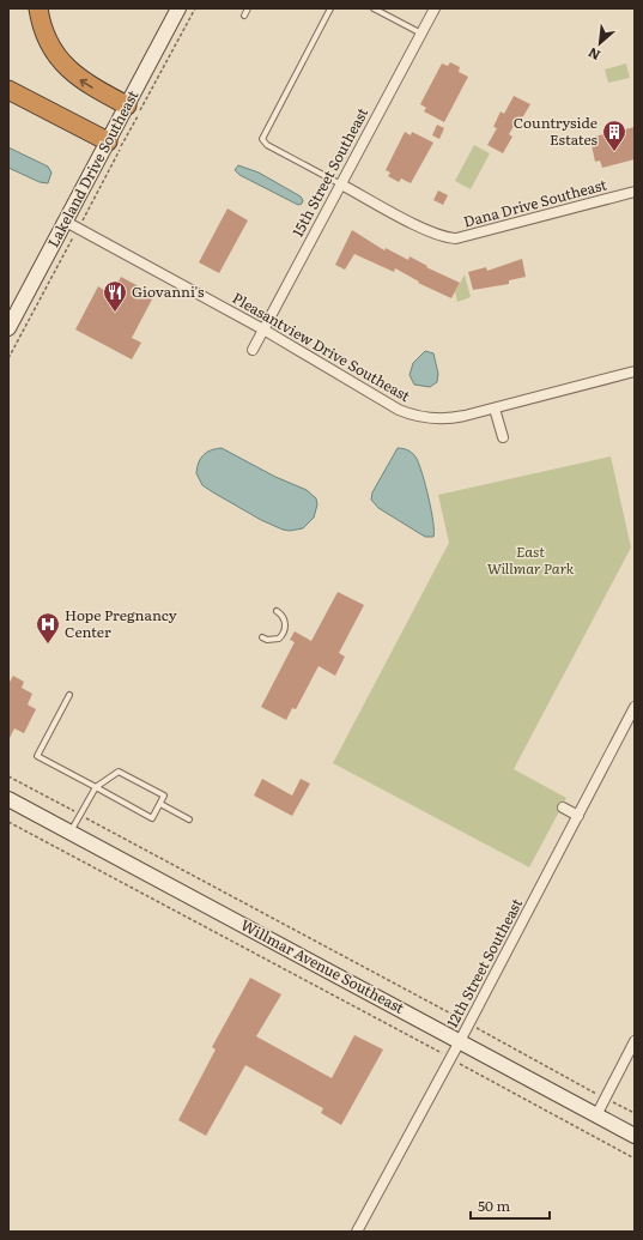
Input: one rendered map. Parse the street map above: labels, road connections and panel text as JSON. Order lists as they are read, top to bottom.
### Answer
{
  "streets": {
    "main road": ["Lakeland Drive Southeast", "Willmar Avenue Southeast"],
    "street": [
      "15th Street Southeast",
      "Dana Drive Southeast",
      "Pleasantview Drive Southeast",
      "12th Street Southeast"
    ]
  },
  "crossings": [
    ["Lakeland Drive Southeast", "Pleasantview Drive Southeast"],
    ["15th Street Southeast", "Dana Drive Southeast"],
    ["15th Street Southeast", "Pleasantview Drive Southeast"],
    ["12th Street Southeast", "Willmar Avenue Southeast"]
  ],
  "parks": ["East Willmar Park"],
  "places": {
    "building": ["Countryside Estates"],
    "restaurant": ["Giovanni's"],
    "hospital": ["Hope Pregnancy Center"]
  },
  "scale_bar": "50 m",
  "north": "bottom left"
}
